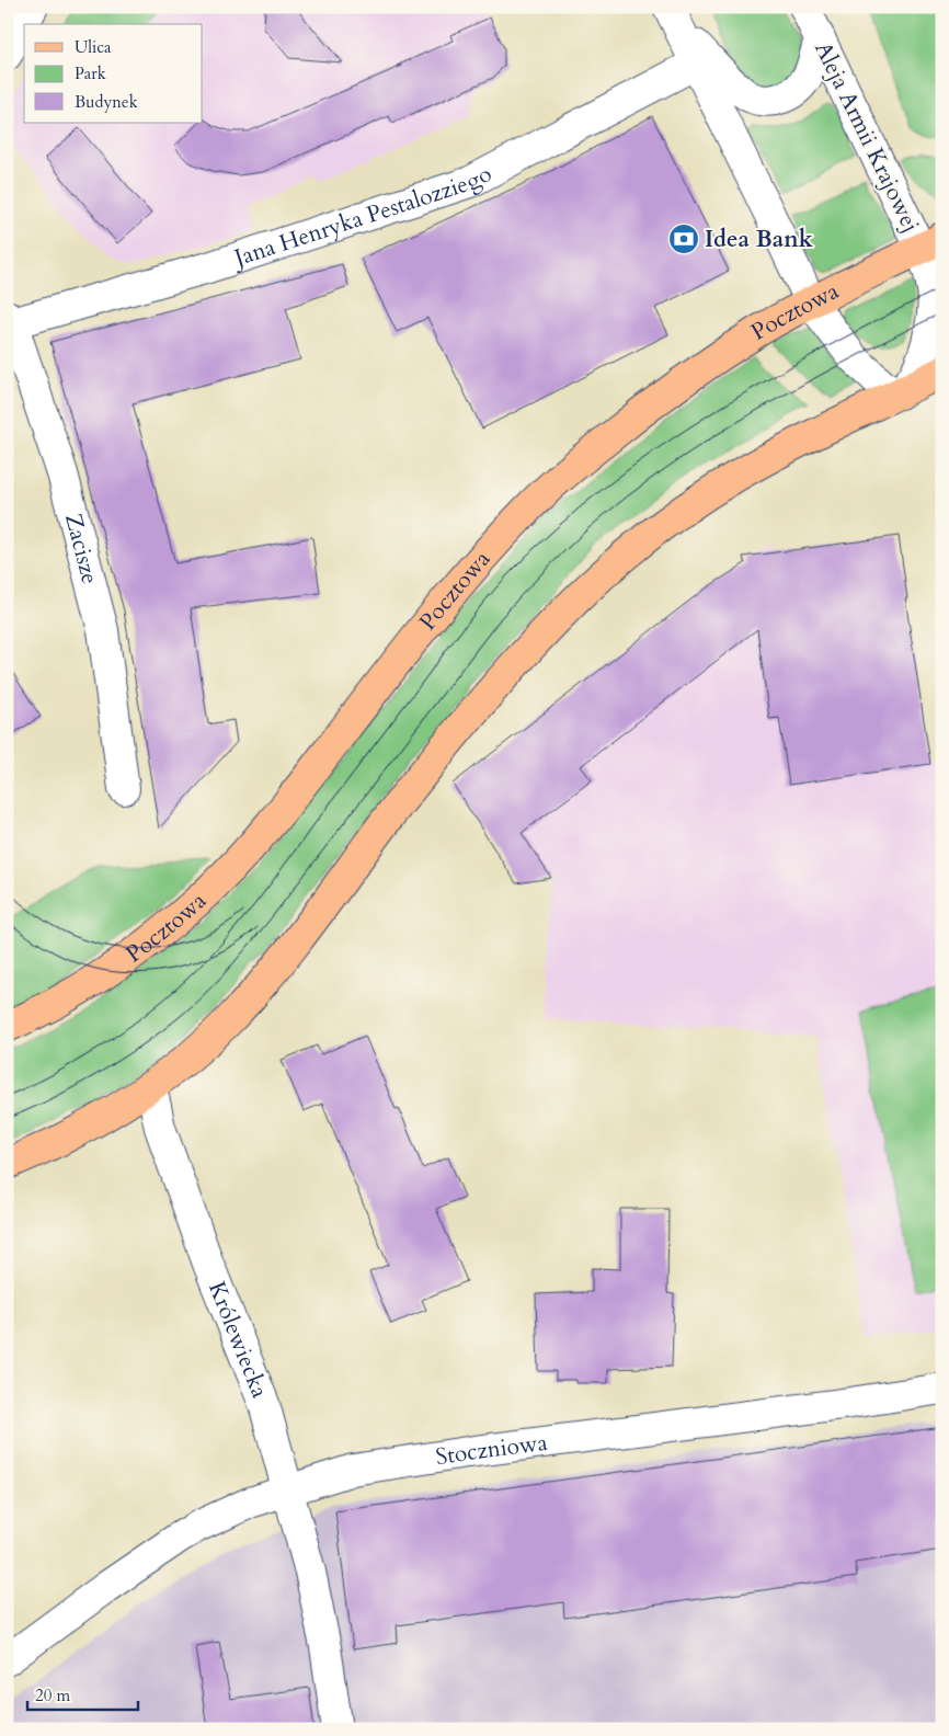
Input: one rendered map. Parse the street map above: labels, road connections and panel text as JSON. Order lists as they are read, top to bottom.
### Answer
{
  "streets": {
    "main road": ["Pocztowa"],
    "street": [
      "Aleja Armii Krajowej",
      "Jana Henryka Pestalozziego",
      "Zacisze",
      "Królewiecka",
      "Stoczniowa"
    ]
  },
  "crossings": [
    ["Aleja Armii Krajowej", "Pocztowa"],
    ["Jana Henryka Pestalozziego", "Zacisze"],
    ["Królewiecka", "Stoczniowa"]
  ],
  "places": {
    "bank": ["Idea Bank"]
  },
  "legend": ["Ulica", "Park", "Budynek"],
  "scale_bar": "20 m"
}
